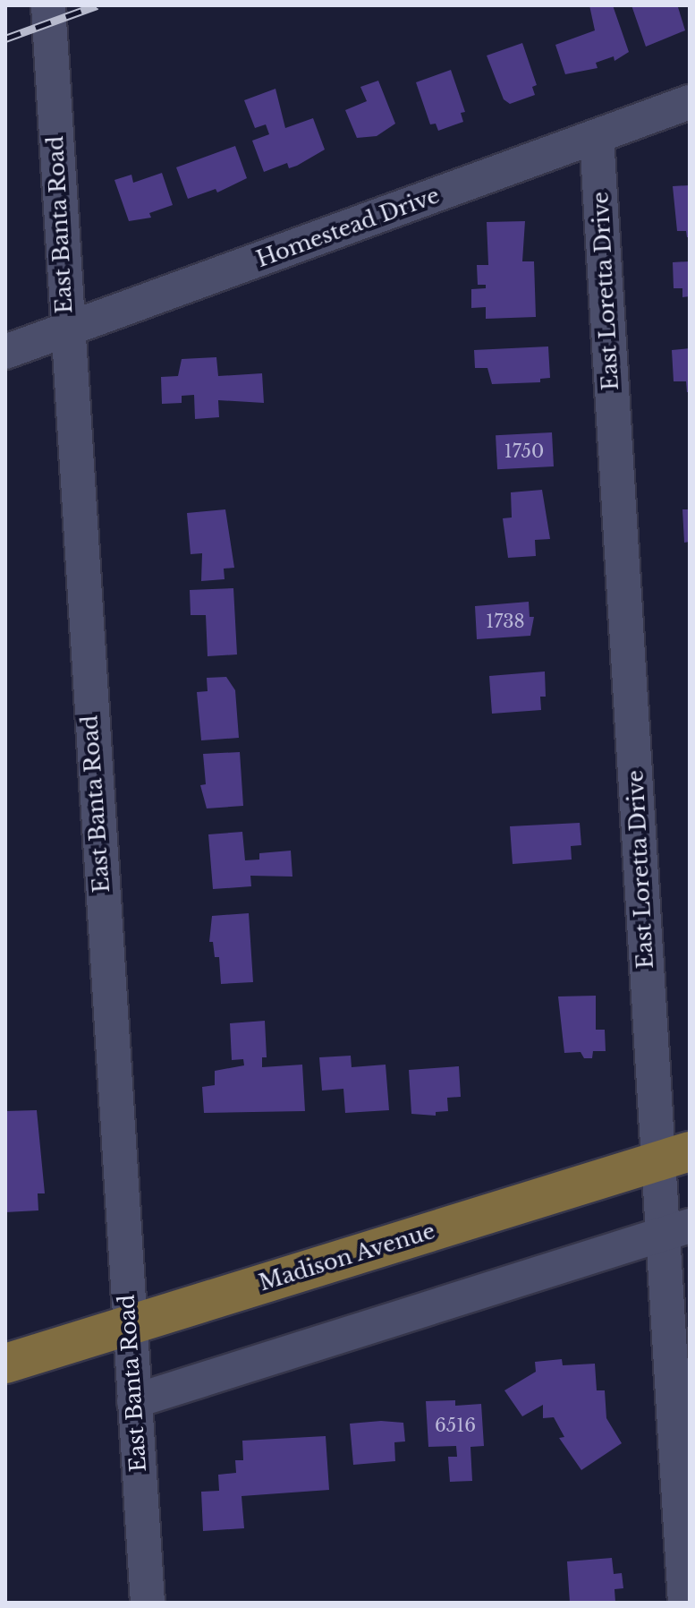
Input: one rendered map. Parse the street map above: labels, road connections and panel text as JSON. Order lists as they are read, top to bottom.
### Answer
{
  "streets": {
    "main road": ["Madison Avenue"],
    "street": ["East Banta Road", "Homestead Drive", "East Loretta Drive"]
  },
  "crossings": [
    ["East Banta Road", "Homestead Drive"],
    ["East Banta Road", "Madison Avenue"],
    ["Homestead Drive", "East Loretta Drive"],
    ["East Loretta Drive", "Madison Avenue"]
  ],
  "house_numbers": ["1750", "1738", "6516"]
}
